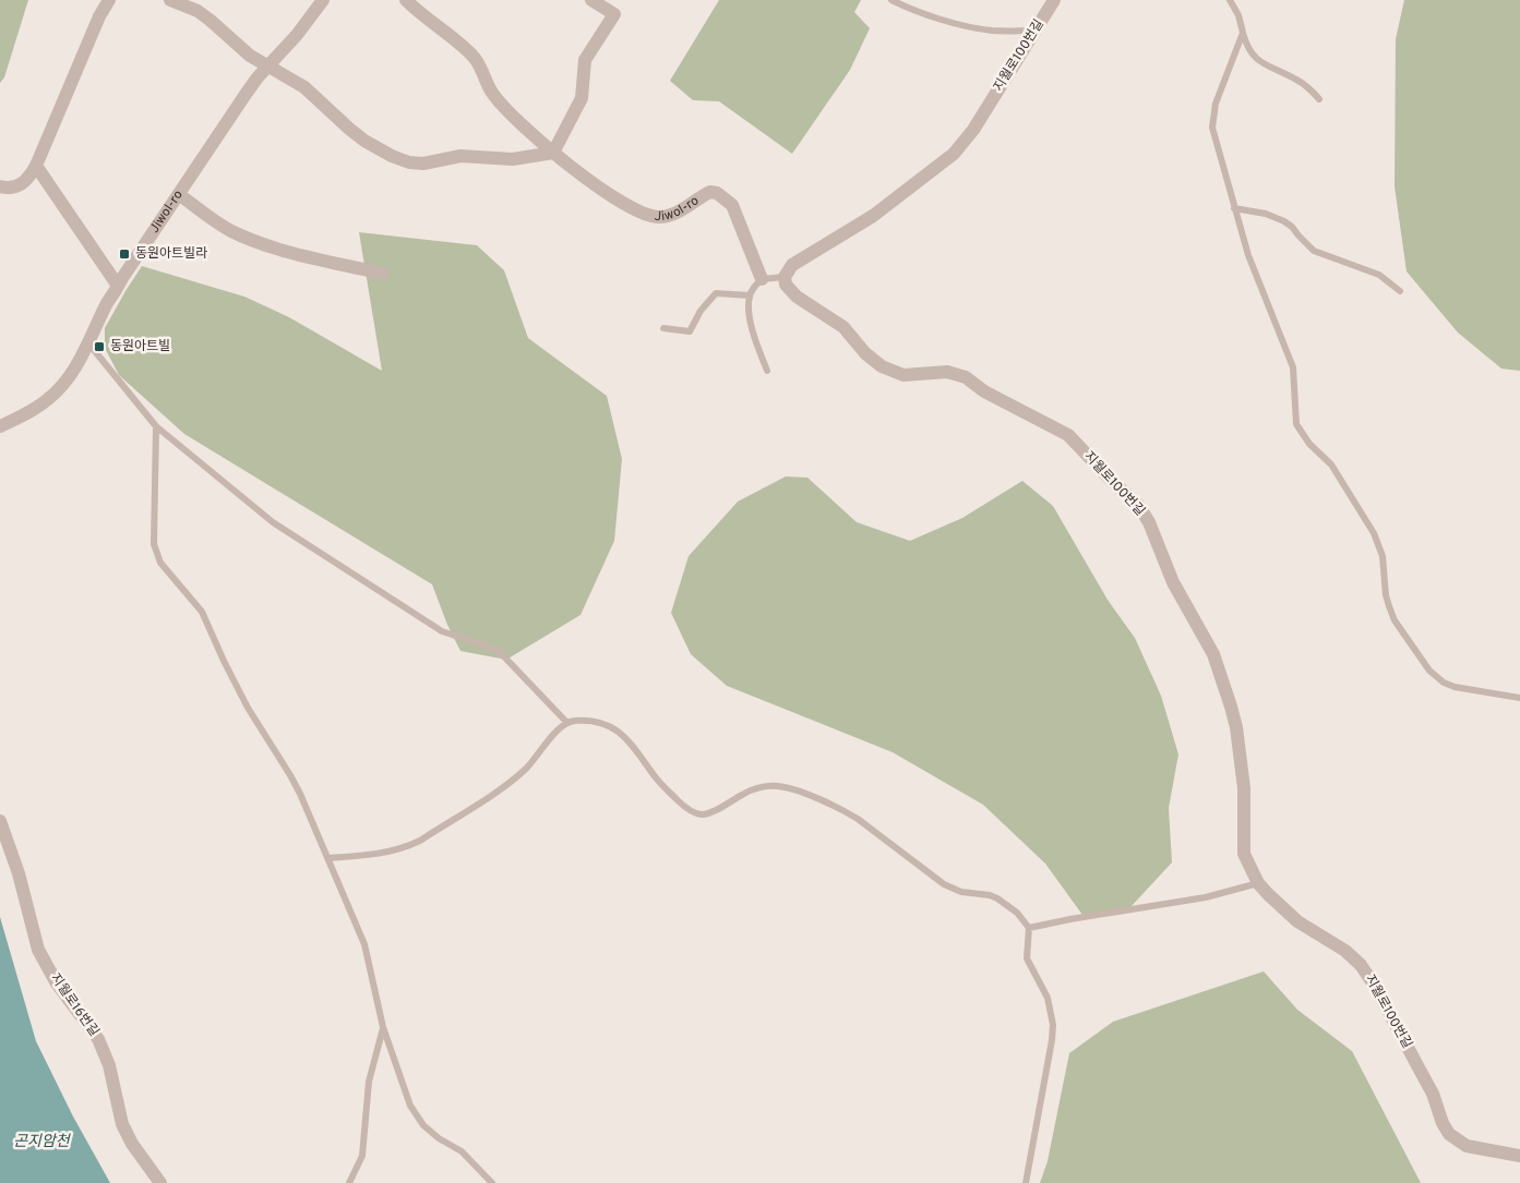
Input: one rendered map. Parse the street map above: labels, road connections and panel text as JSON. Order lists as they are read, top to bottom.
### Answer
{
  "streets": {
    "street": ["지월로100번길", "Jiwol-ro", "지월로16번길"]
  },
  "water": ["곤지암천"],
  "places": {
    "transit": ["동원아트빌라", "동원아트빌"]
  }
}
